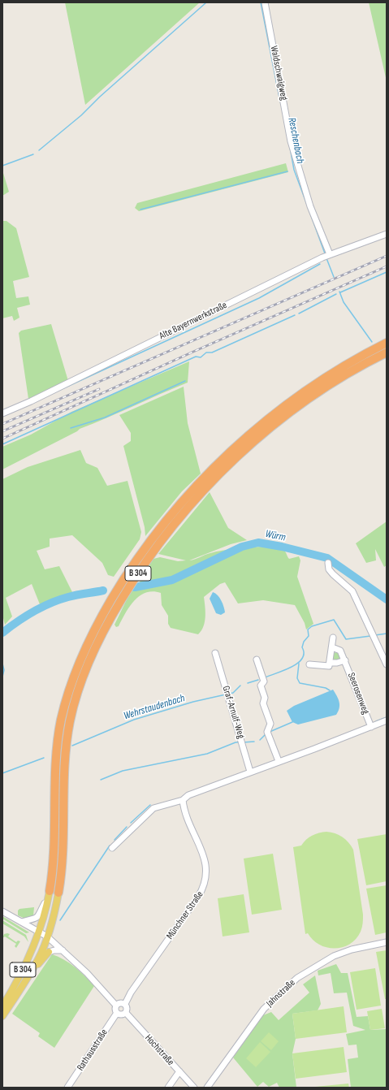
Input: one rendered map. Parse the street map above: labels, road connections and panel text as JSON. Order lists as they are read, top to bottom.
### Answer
{
  "streets": {
    "highway": ["B 304"],
    "street": [
      "Waldschwaigweg",
      "Alte Bayernwerkstraße",
      "Seerosenweg",
      "Graf-Arnulf-Weg",
      "Münchner Straße",
      "Jahnstraße",
      "Rathausstraße",
      "Hochstraße"
    ]
  },
  "crossings": [
    ["Waldschwaigweg", "Alte Bayernwerkstraße"],
    ["Münchner Straße", "Rathausstraße"],
    ["Münchner Straße", "Hochstraße"],
    ["Rathausstraße", "Hochstraße"]
  ],
  "water": ["Reschenbach", "Würm", "Wehrstaudenbach"]
}
